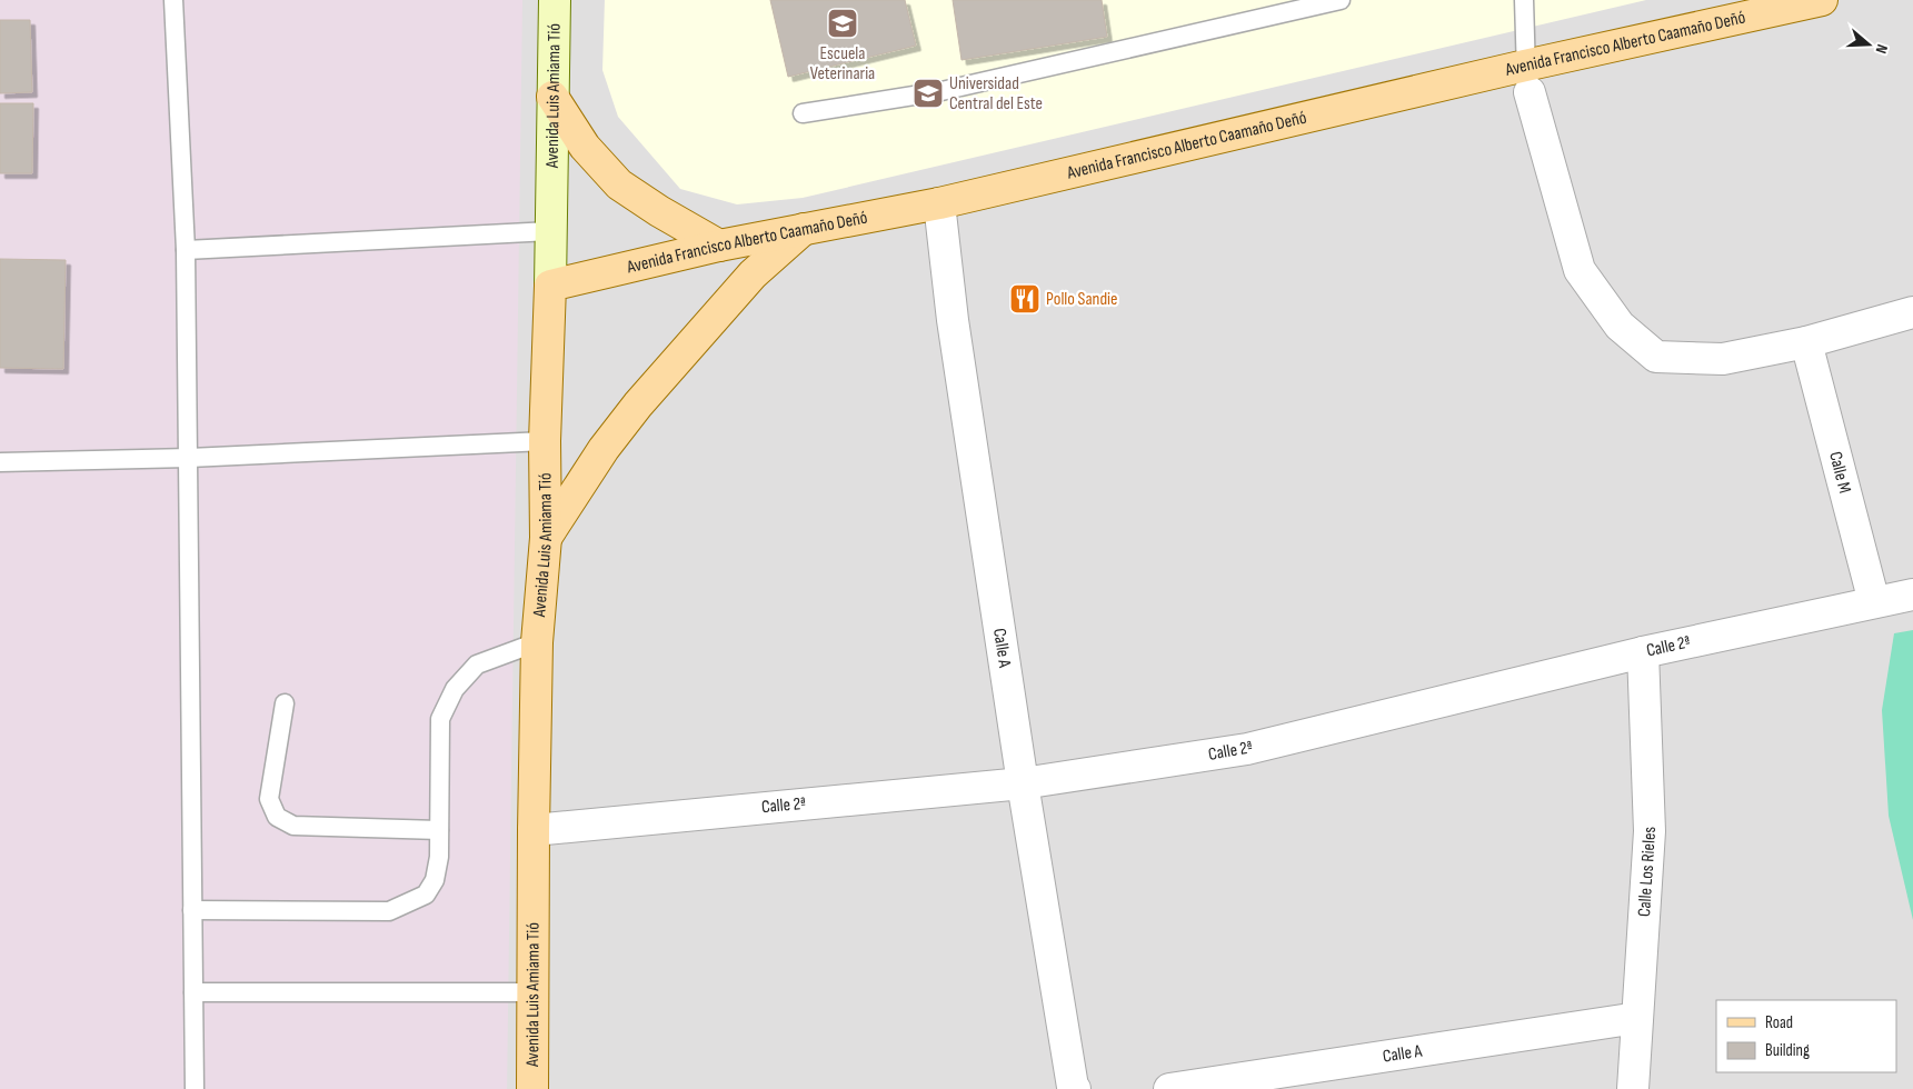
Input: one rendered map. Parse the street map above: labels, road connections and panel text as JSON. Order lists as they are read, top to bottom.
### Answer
{
  "streets": {
    "main road": ["Avenida Francisco Alberto Caamaño Deñó", "Avenida Luis Amiama Tió"],
    "street": [
      "Calle M",
      "Calle A",
      "Calle 2ª",
      "Calle Los Rieles"
    ]
  },
  "crossings": [
    ["Avenida Francisco Alberto Caamaño Deñó", "Avenida Luis Amiama Tió"],
    ["Avenida Francisco Alberto Caamaño Deñó", "Calle A"],
    ["Avenida Luis Amiama Tió", "Calle 2ª"],
    ["Calle M", "Calle 2ª"],
    ["Calle A", "Calle 2ª"],
    ["Calle A", "Calle Los Rieles"],
    ["Calle 2ª", "Calle Los Rieles"]
  ],
  "places": {
    "school or university": ["Escuela Veterinaria", "Universidad Central del Este"],
    "restaurant": ["Pollo Sandie"]
  },
  "legend": ["Road", "Building"],
  "north": "right"
}
